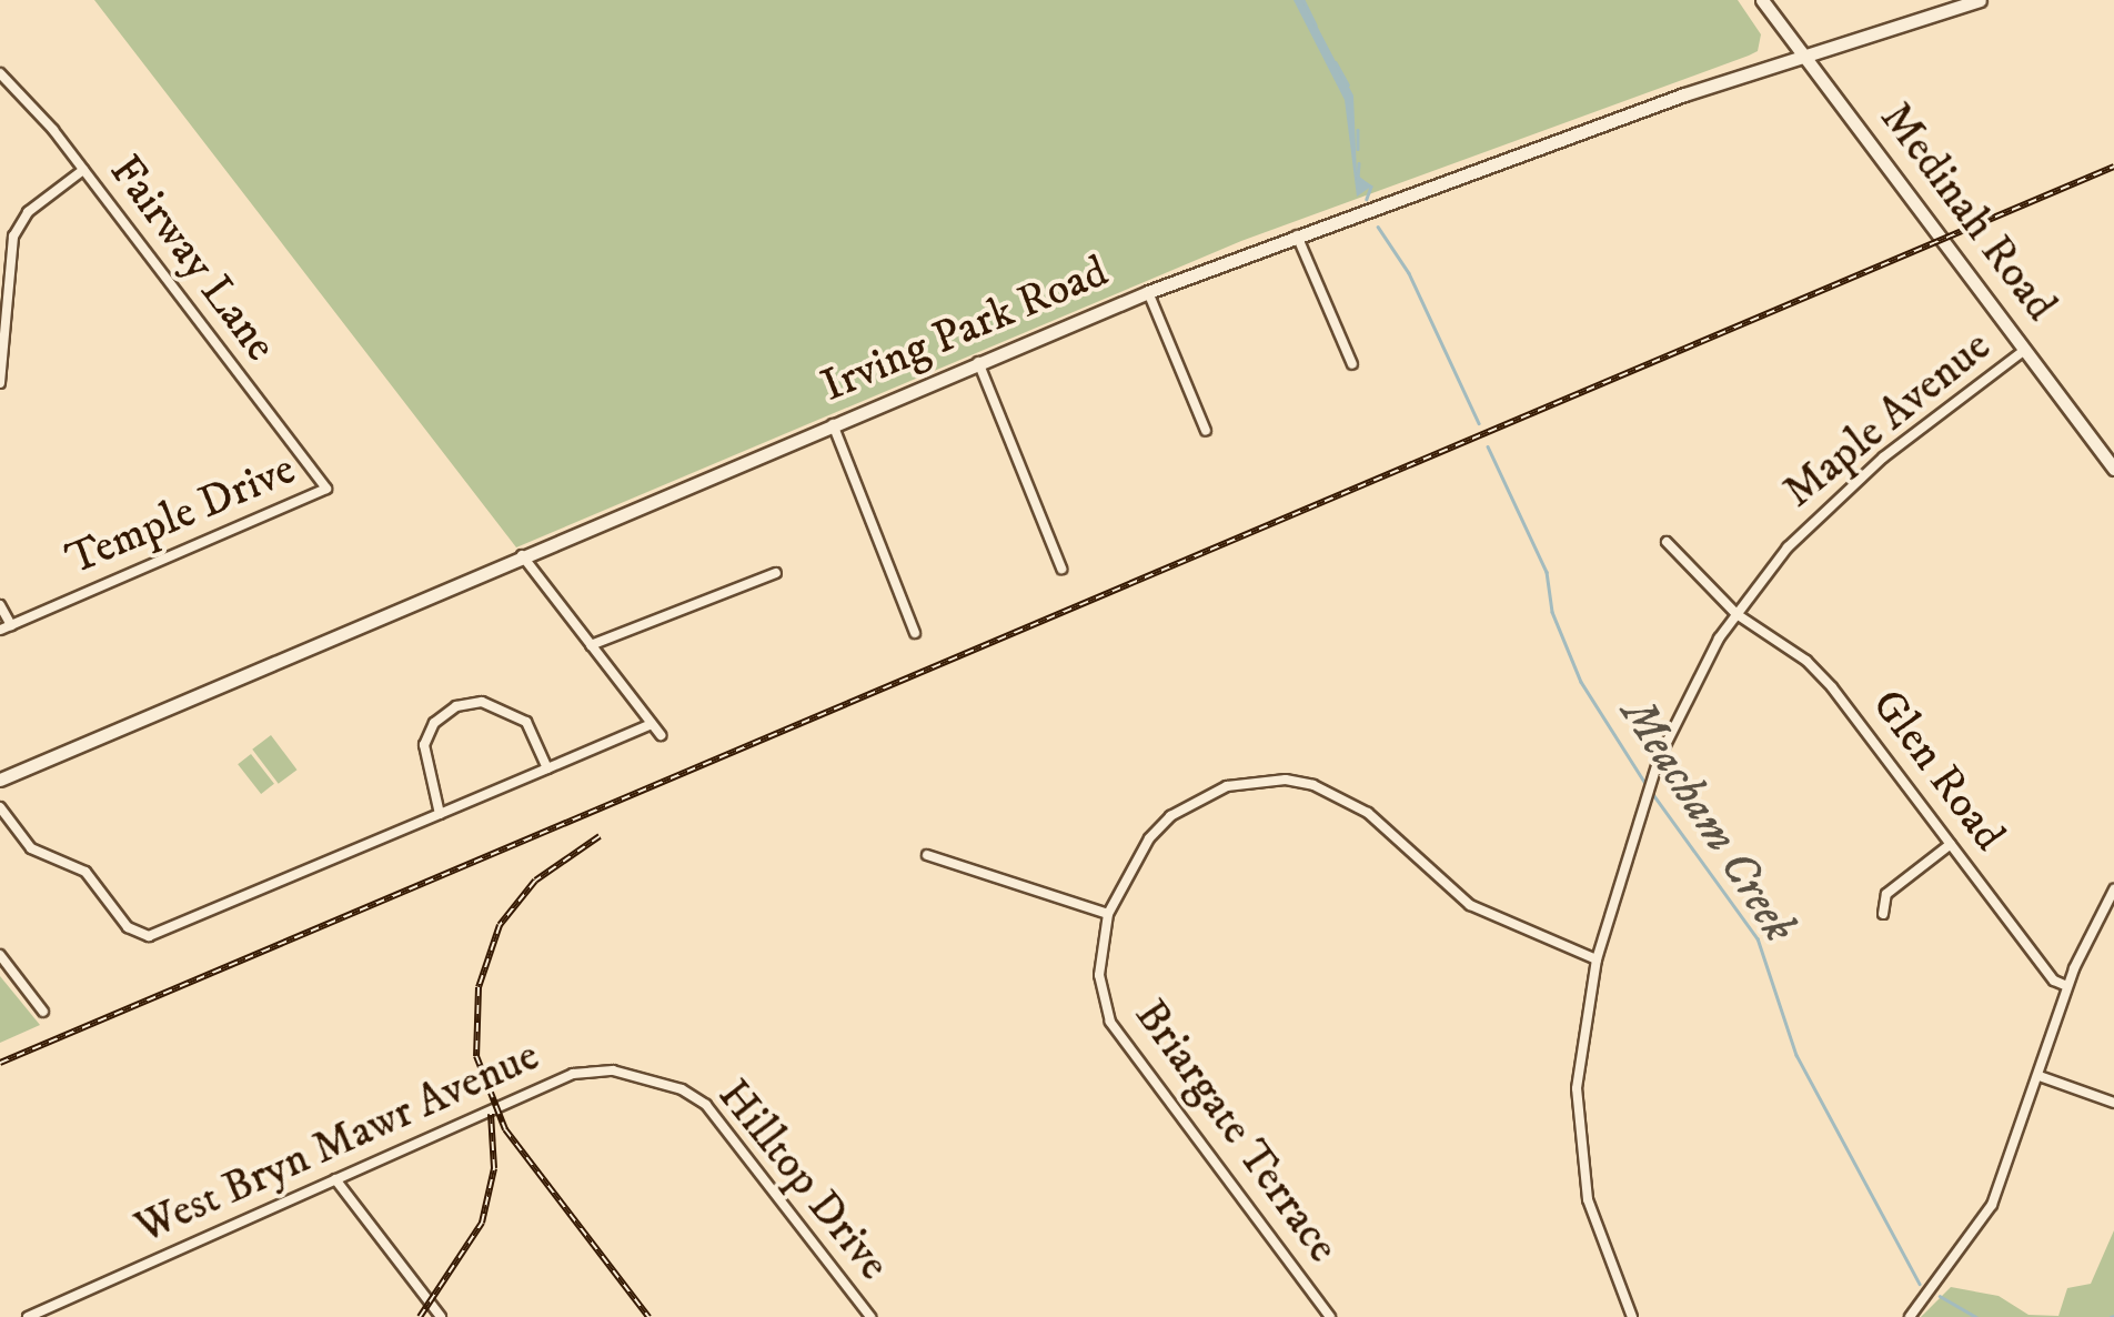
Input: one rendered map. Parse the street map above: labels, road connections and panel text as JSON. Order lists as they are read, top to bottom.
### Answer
{
  "streets": {
    "main road": ["Medinah Road", "Irving Park Road"],
    "street": [
      "Fairway Lane",
      "Maple Avenue",
      "Temple Drive",
      "Glen Road",
      "Briargate Terrace",
      "West Bryn Mawr Avenue",
      "Hilltop Drive"
    ]
  },
  "crossings": [
    ["Medinah Road", "Irving Park Road"],
    ["Medinah Road", "Maple Avenue"],
    ["Fairway Lane", "Temple Drive"],
    ["Maple Avenue", "Glen Road"],
    ["West Bryn Mawr Avenue", "Hilltop Drive"]
  ],
  "water": ["Meacham Creek"]
}
